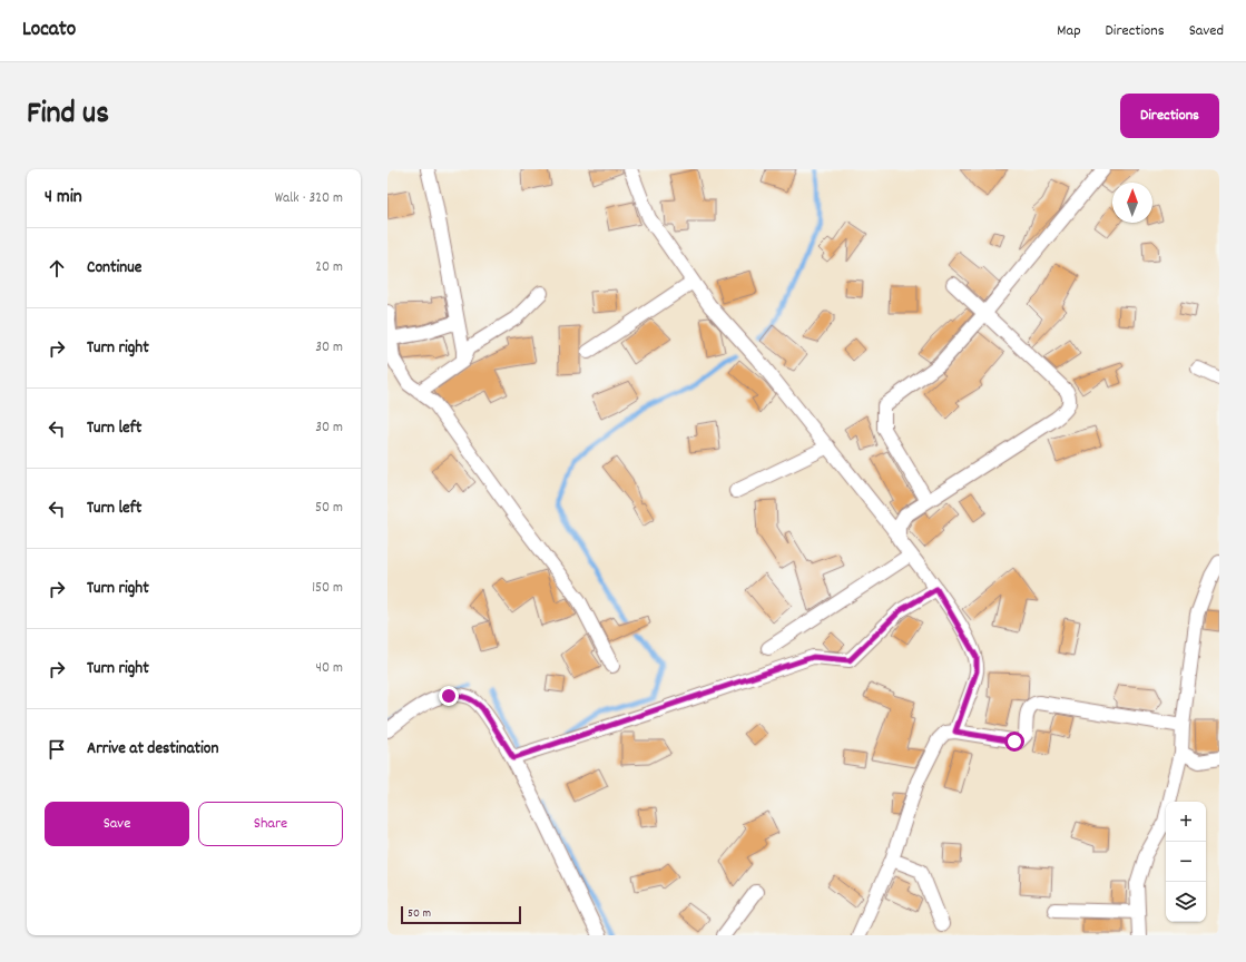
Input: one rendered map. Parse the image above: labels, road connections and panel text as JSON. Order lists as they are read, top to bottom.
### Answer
{
  "scale_bar": "50 m",
  "north": "top",
  "page": {
    "header": "Locato",
    "nav": ["Map", "Directions", "Saved"],
    "title": "Find us",
    "buttons": [
      "Directions",
      ["Save", "Share"]
    ],
    "heading": ["4 min", "Walk · 320 m"],
    "list": [
      ["Continue", "20 m"],
      ["Turn right", "30 m"],
      ["Turn left", "30 m"],
      ["Turn left", "50 m"],
      ["Turn right", "150 m"],
      ["Turn right", "40 m"],
      "Arrive at destination"
    ],
    "map_buttons": ["+", "−"],
    "scale": "50 m"
  }
}
